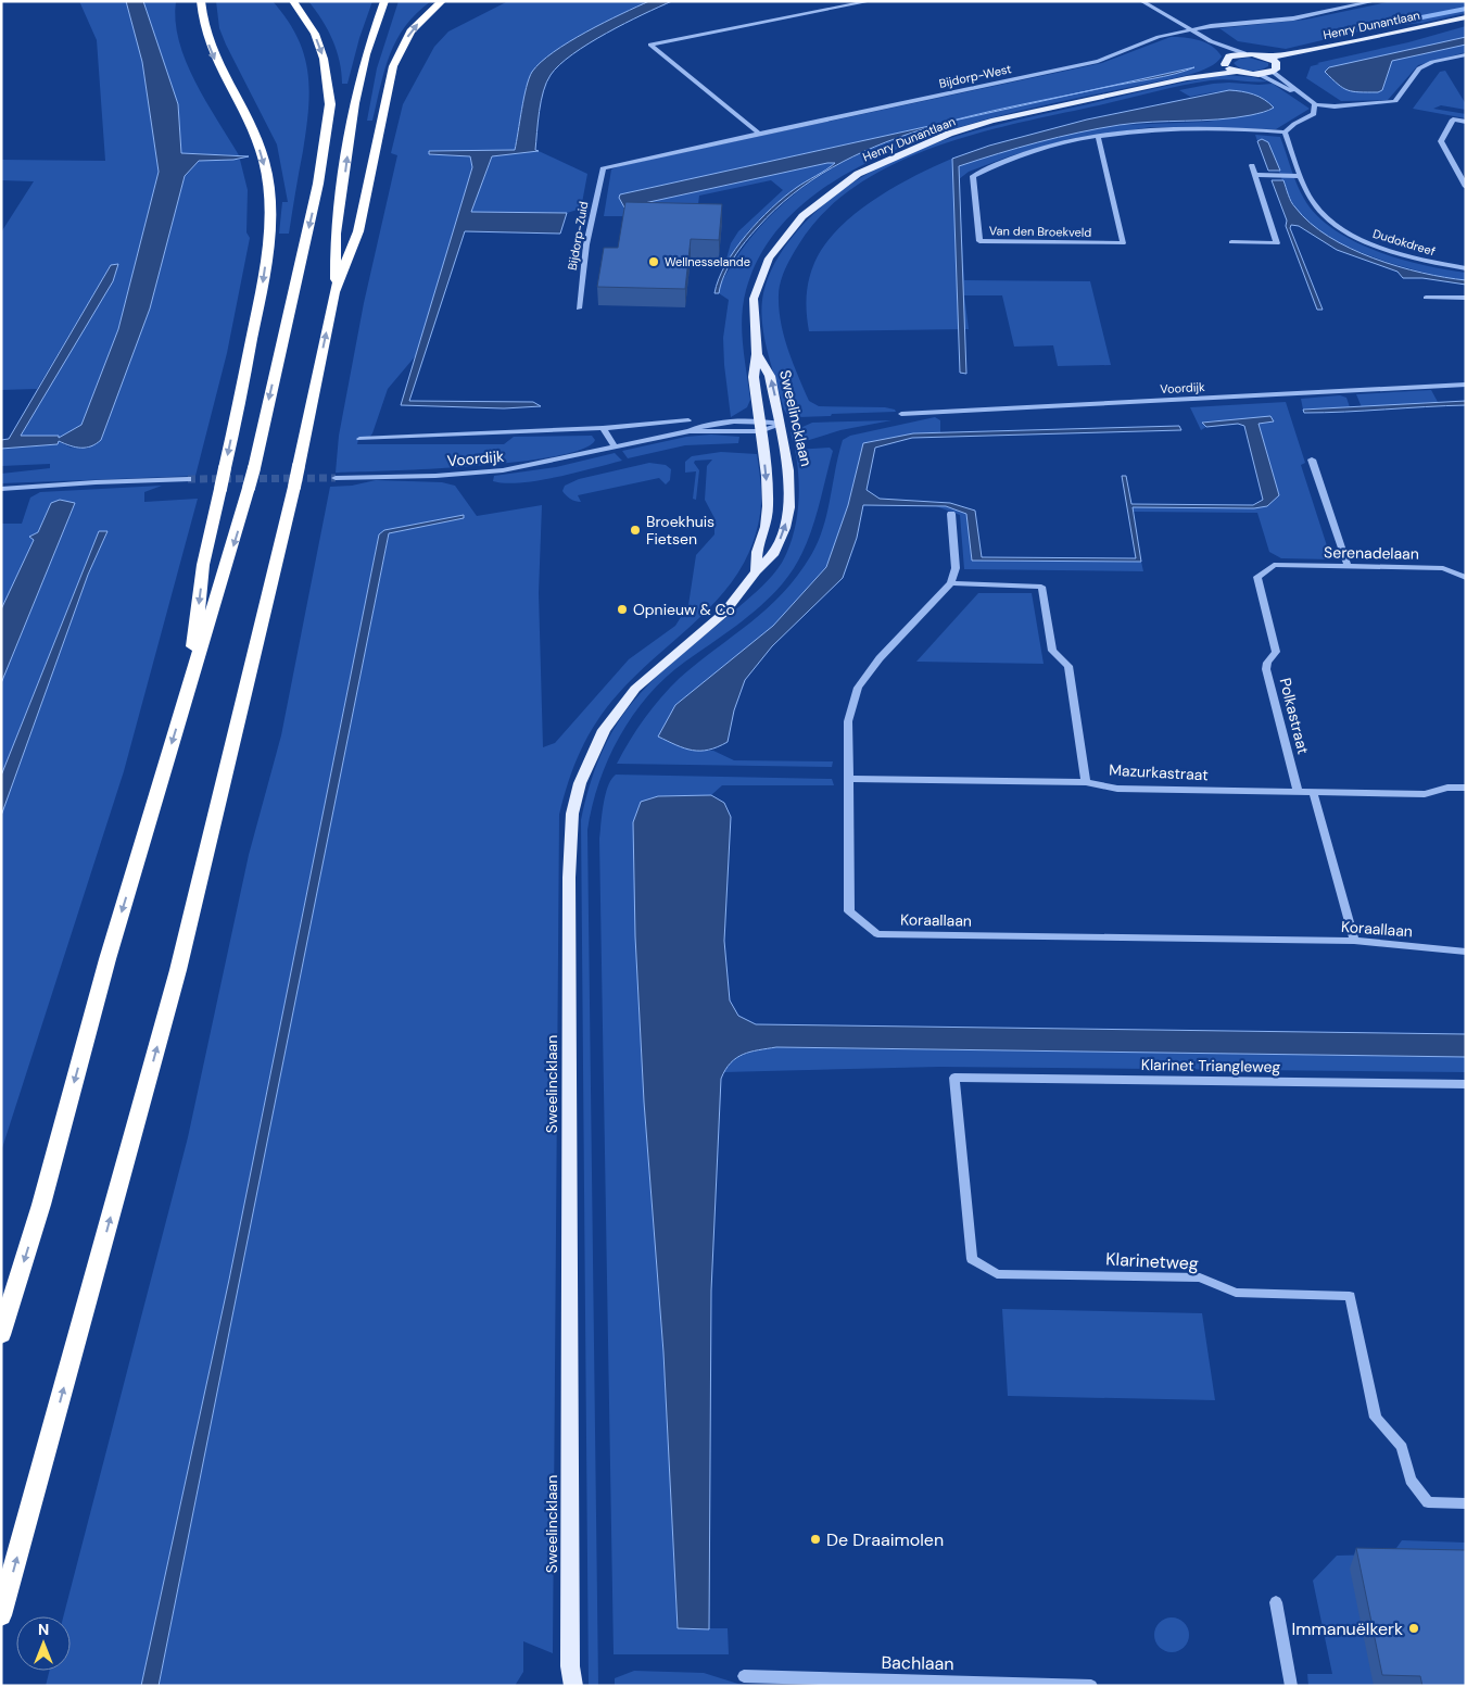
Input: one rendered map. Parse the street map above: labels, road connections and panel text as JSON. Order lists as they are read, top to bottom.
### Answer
{
  "streets": {
    "main road": ["Henry Dunantlaan", "Sweelincklaan"],
    "street": [
      "Bijdorp-West",
      "Van den Broekveld",
      "Bijdorp-Zuid",
      "Dudokdreef",
      "Voordijk",
      "Serenadelaan",
      "Polkastraat",
      "Mazurkastraat",
      "Koraallaan",
      "Klarinet Triangleweg",
      "Klarinetweg",
      "Bachlaan"
    ]
  },
  "crossings": [
    ["Henry Dunantlaan", "Sweelincklaan"],
    ["Bijdorp-West", "Bijdorp-Zuid"],
    ["Van den Broekveld", "Dudokdreef"],
    ["Voordijk", "Sweelincklaan"],
    ["Serenadelaan", "Polkastraat"],
    ["Polkastraat", "Mazurkastraat"],
    ["Mazurkastraat", "Koraallaan"],
    ["Klarinet Triangleweg", "Klarinetweg"]
  ],
  "places": [
    "Wellnesselande",
    "Broekhuis Fietsen",
    "Opnieuw & Co",
    "De Draaimolen",
    "Immanuëlkerk"
  ],
  "north": "top"
}
